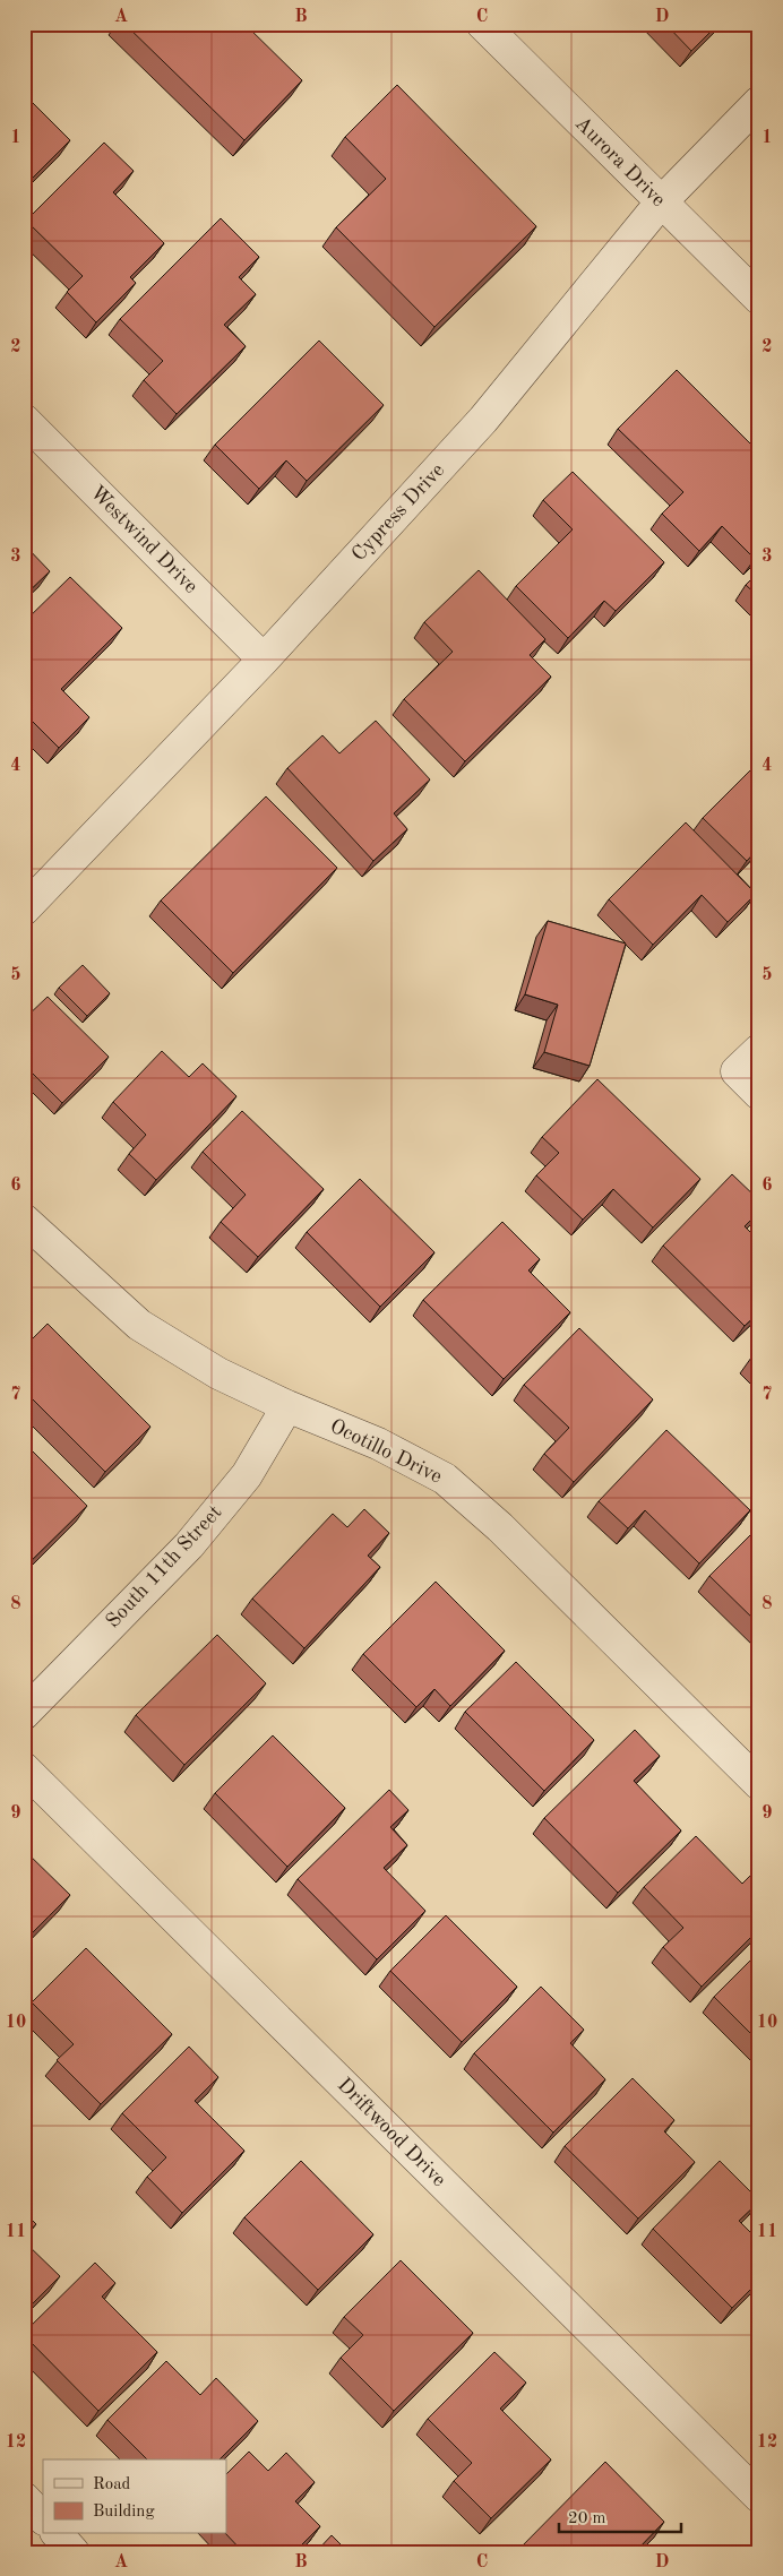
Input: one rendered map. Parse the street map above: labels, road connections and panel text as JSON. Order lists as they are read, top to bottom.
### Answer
{
  "streets": {
    "street": [
      "Aurora Drive",
      "Cypress Drive",
      "Westwind Drive",
      "Ocotillo Drive",
      "South 11th Street",
      "Driftwood Drive"
    ]
  },
  "crossings": [
    ["Aurora Drive", "Cypress Drive"],
    ["Cypress Drive", "Westwind Drive"],
    ["Ocotillo Drive", "South 11th Street"]
  ],
  "legend": ["Road", "Building"],
  "scale_bar": "20 m",
  "grid": {
    "columns": [
      "A",
      "B",
      "C",
      "D"
    ],
    "rows": [
      "1",
      "2",
      "3",
      "4",
      "5",
      "6",
      "7",
      "8",
      "9",
      "10",
      "11",
      "12"
    ]
  }
}
